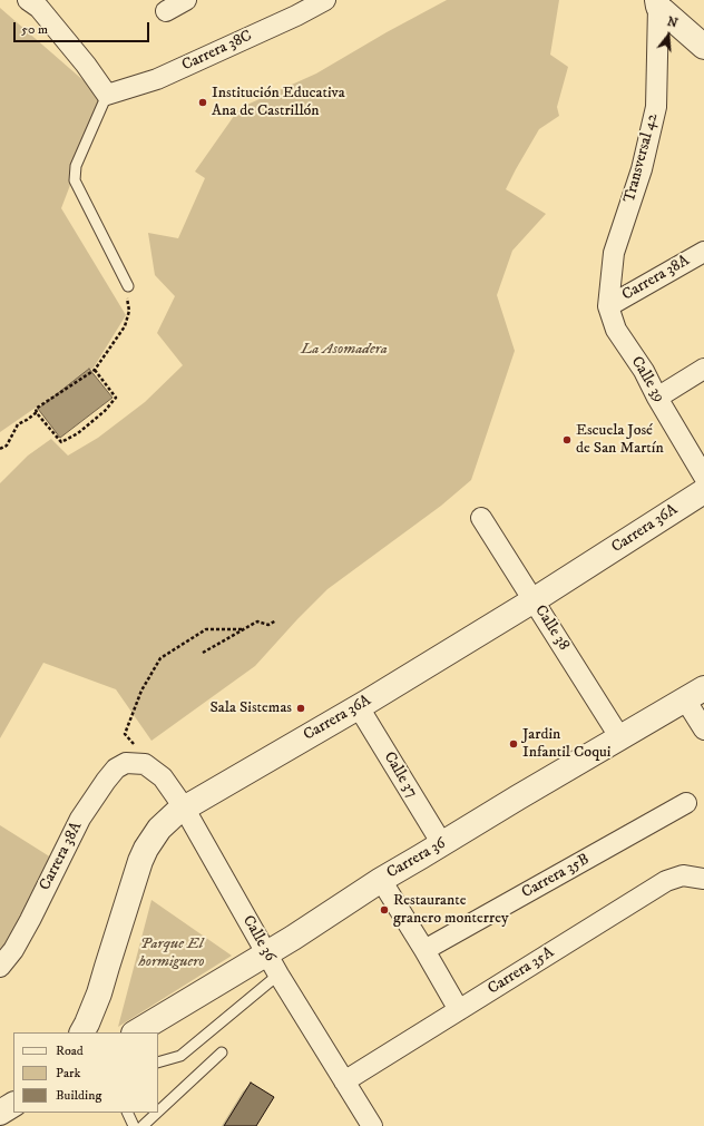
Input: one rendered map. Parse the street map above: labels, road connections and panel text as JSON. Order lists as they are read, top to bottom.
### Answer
{
  "streets": {
    "street": [
      "Carrera 38C",
      "Transversal 42",
      "Carrera 38A",
      "Calle 39",
      "Carrera 36A",
      "Calle 38",
      "Calle 37",
      "Carrera 36",
      "Carrera 35B",
      "Calle 36",
      "Carrera 35A"
    ]
  },
  "crossings": [
    ["Transversal 42", "Carrera 38A"],
    ["Transversal 42", "Calle 39"],
    ["Carrera 38A", "Calle 39"],
    ["Carrera 38A", "Calle 36"],
    ["Carrera 36A", "Calle 38"],
    ["Carrera 36A", "Calle 37"],
    ["Carrera 36A", "Calle 36"],
    ["Calle 38", "Carrera 36"],
    ["Calle 37", "Carrera 36"],
    ["Carrera 36", "Calle 36"],
    ["Calle 36", "Carrera 35A"]
  ],
  "parks": ["La Asomadera", "Parque El hormiguero"],
  "places": [
    "Institución Educativa Ana de Castrillón",
    "Escuela José de San Martín",
    "Sala Sistemas",
    "Jardin Infantil Coqui",
    "Restaurante granero monterrey"
  ],
  "legend": ["Road", "Park", "Building"],
  "scale_bar": "50 m",
  "north": "top"
}
